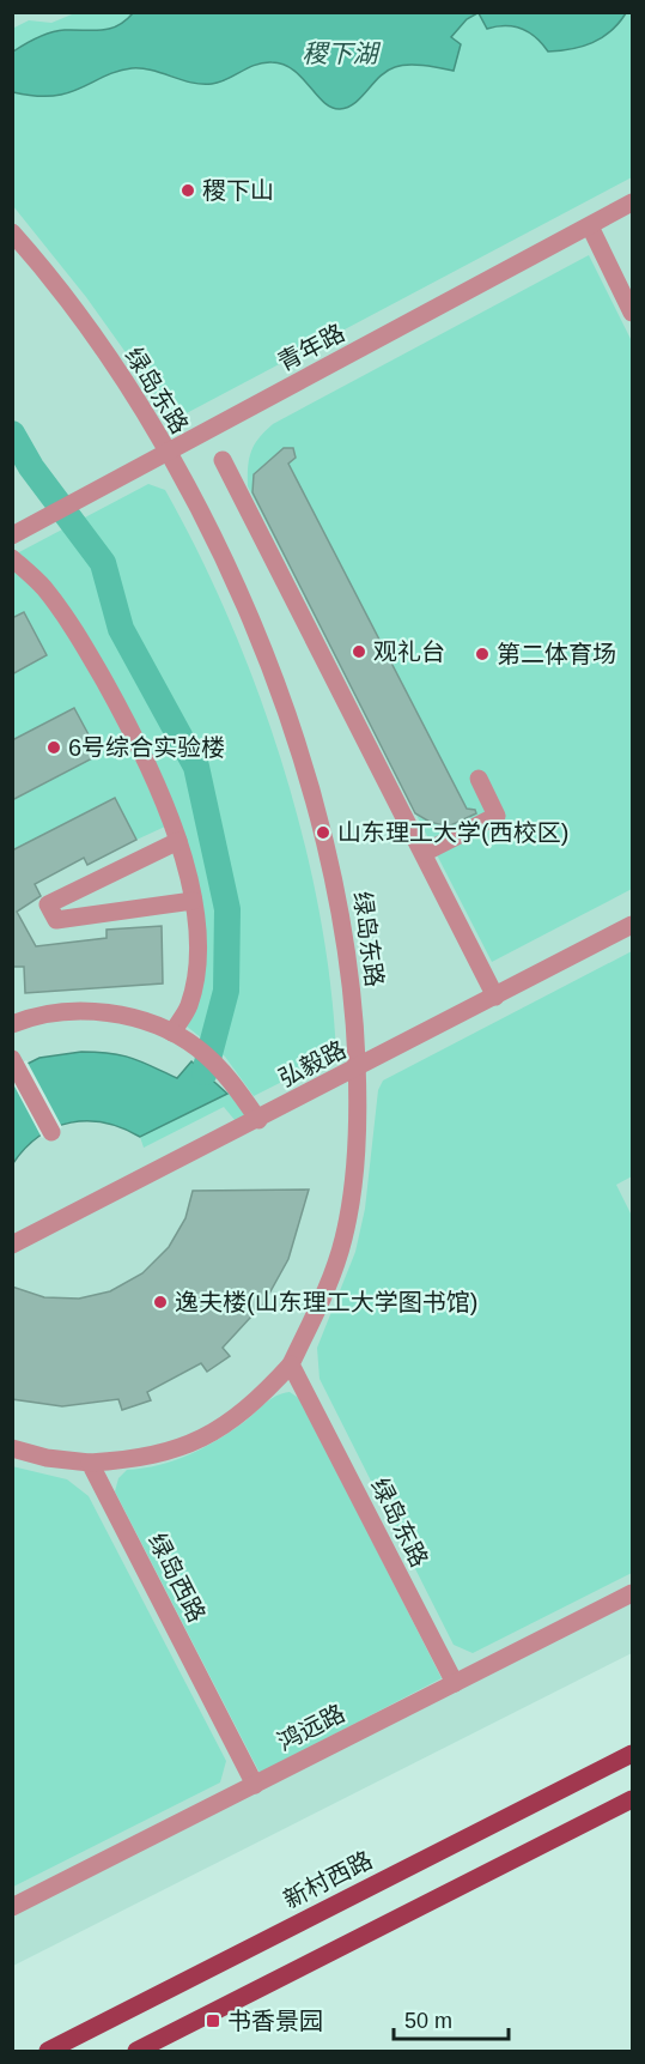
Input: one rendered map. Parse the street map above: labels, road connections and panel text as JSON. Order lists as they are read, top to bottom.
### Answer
{
  "streets": {
    "main road": ["新村西路"],
    "street": [
      "青年路",
      "绿岛东路",
      "弘毅路",
      "绿岛西路",
      "鸿远路"
    ]
  },
  "crossings": [
    ["青年路", "绿岛东路"],
    ["绿岛东路", "弘毅路"],
    ["绿岛东路", "鸿远路"],
    ["绿岛西路", "鸿远路"]
  ],
  "water": ["稷下湖"],
  "places": {
    "other": [
      "稷下山",
      "观礼台",
      "第二体育场",
      "6号综合实验楼",
      "山东理工大学(西校区)",
      "逸夫楼(山东理工大学图书馆)"
    ],
    "transit": ["书香景园"]
  },
  "scale_bar": "50 m"
}
